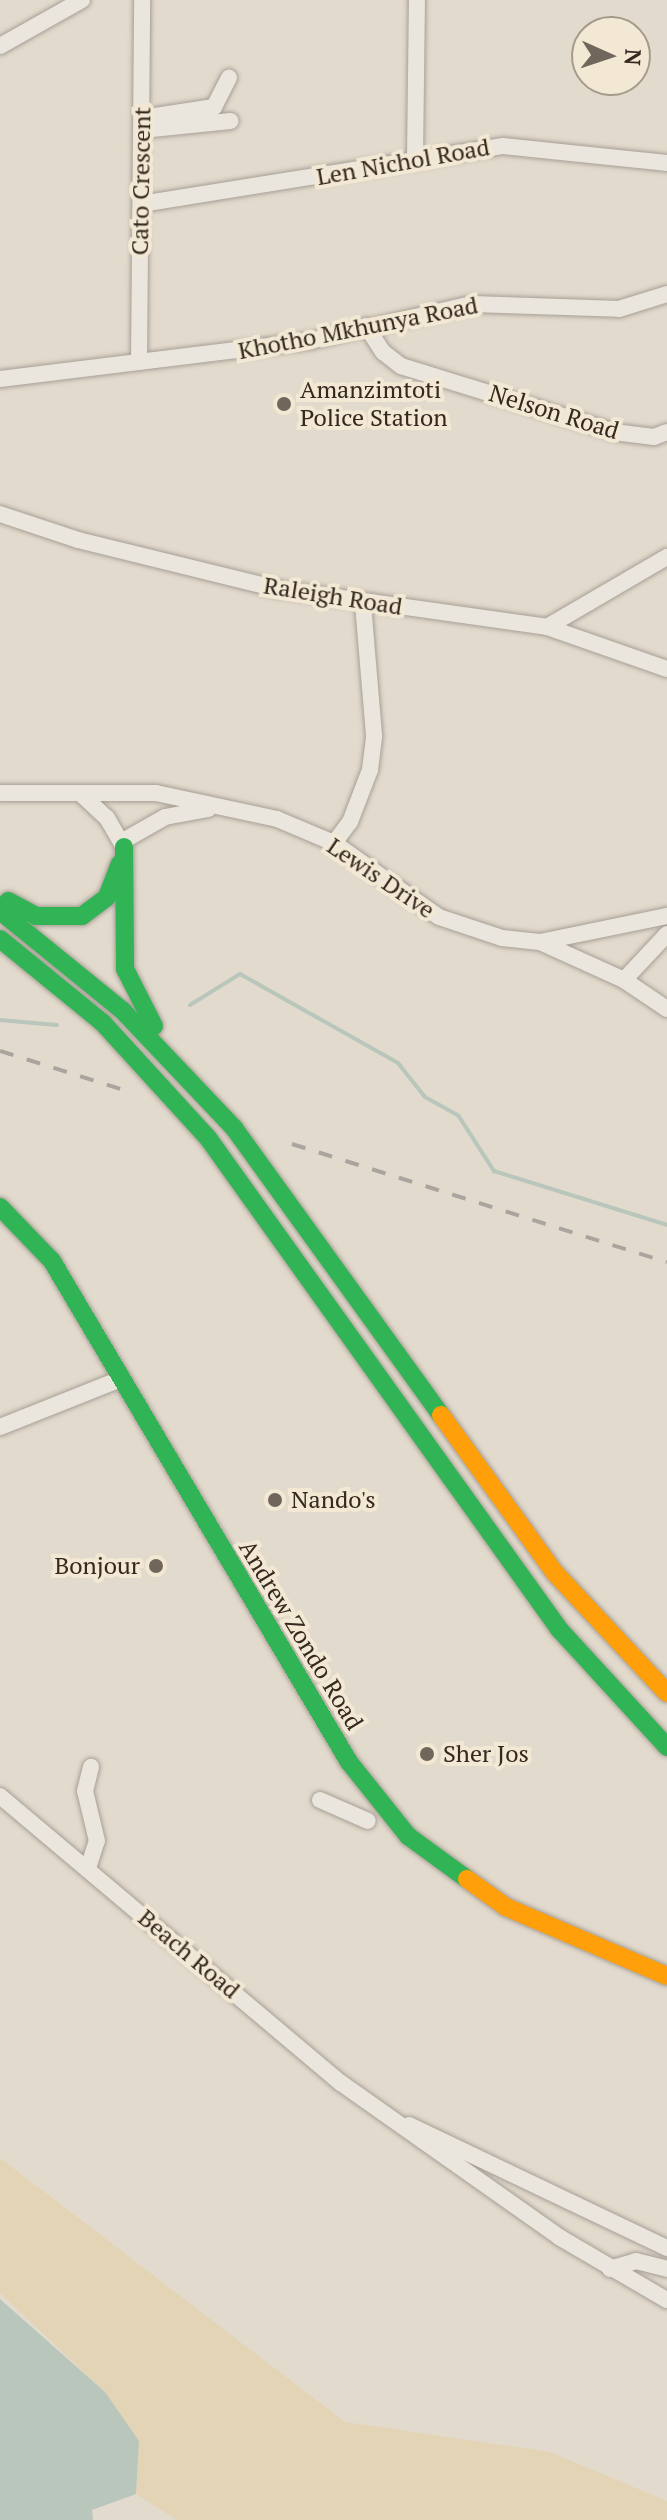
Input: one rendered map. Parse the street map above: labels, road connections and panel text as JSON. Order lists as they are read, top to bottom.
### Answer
{
  "streets": {
    "main road": ["Andrew Zondo Road"],
    "street": [
      "Len Nichol Road",
      "Cato Crescent",
      "Khotho Mkhunya Road",
      "Nelson Road",
      "Raleigh Road",
      "Lewis Drive",
      "Beach Road"
    ]
  },
  "crossings": [
    ["Len Nichol Road", "Cato Crescent"],
    ["Cato Crescent", "Khotho Mkhunya Road"],
    ["Khotho Mkhunya Road", "Nelson Road"]
  ],
  "places": [
    "Amanzimtoti Police Station",
    "Nando's",
    "Bonjour",
    "Sher Jos"
  ],
  "north": "right"
}
